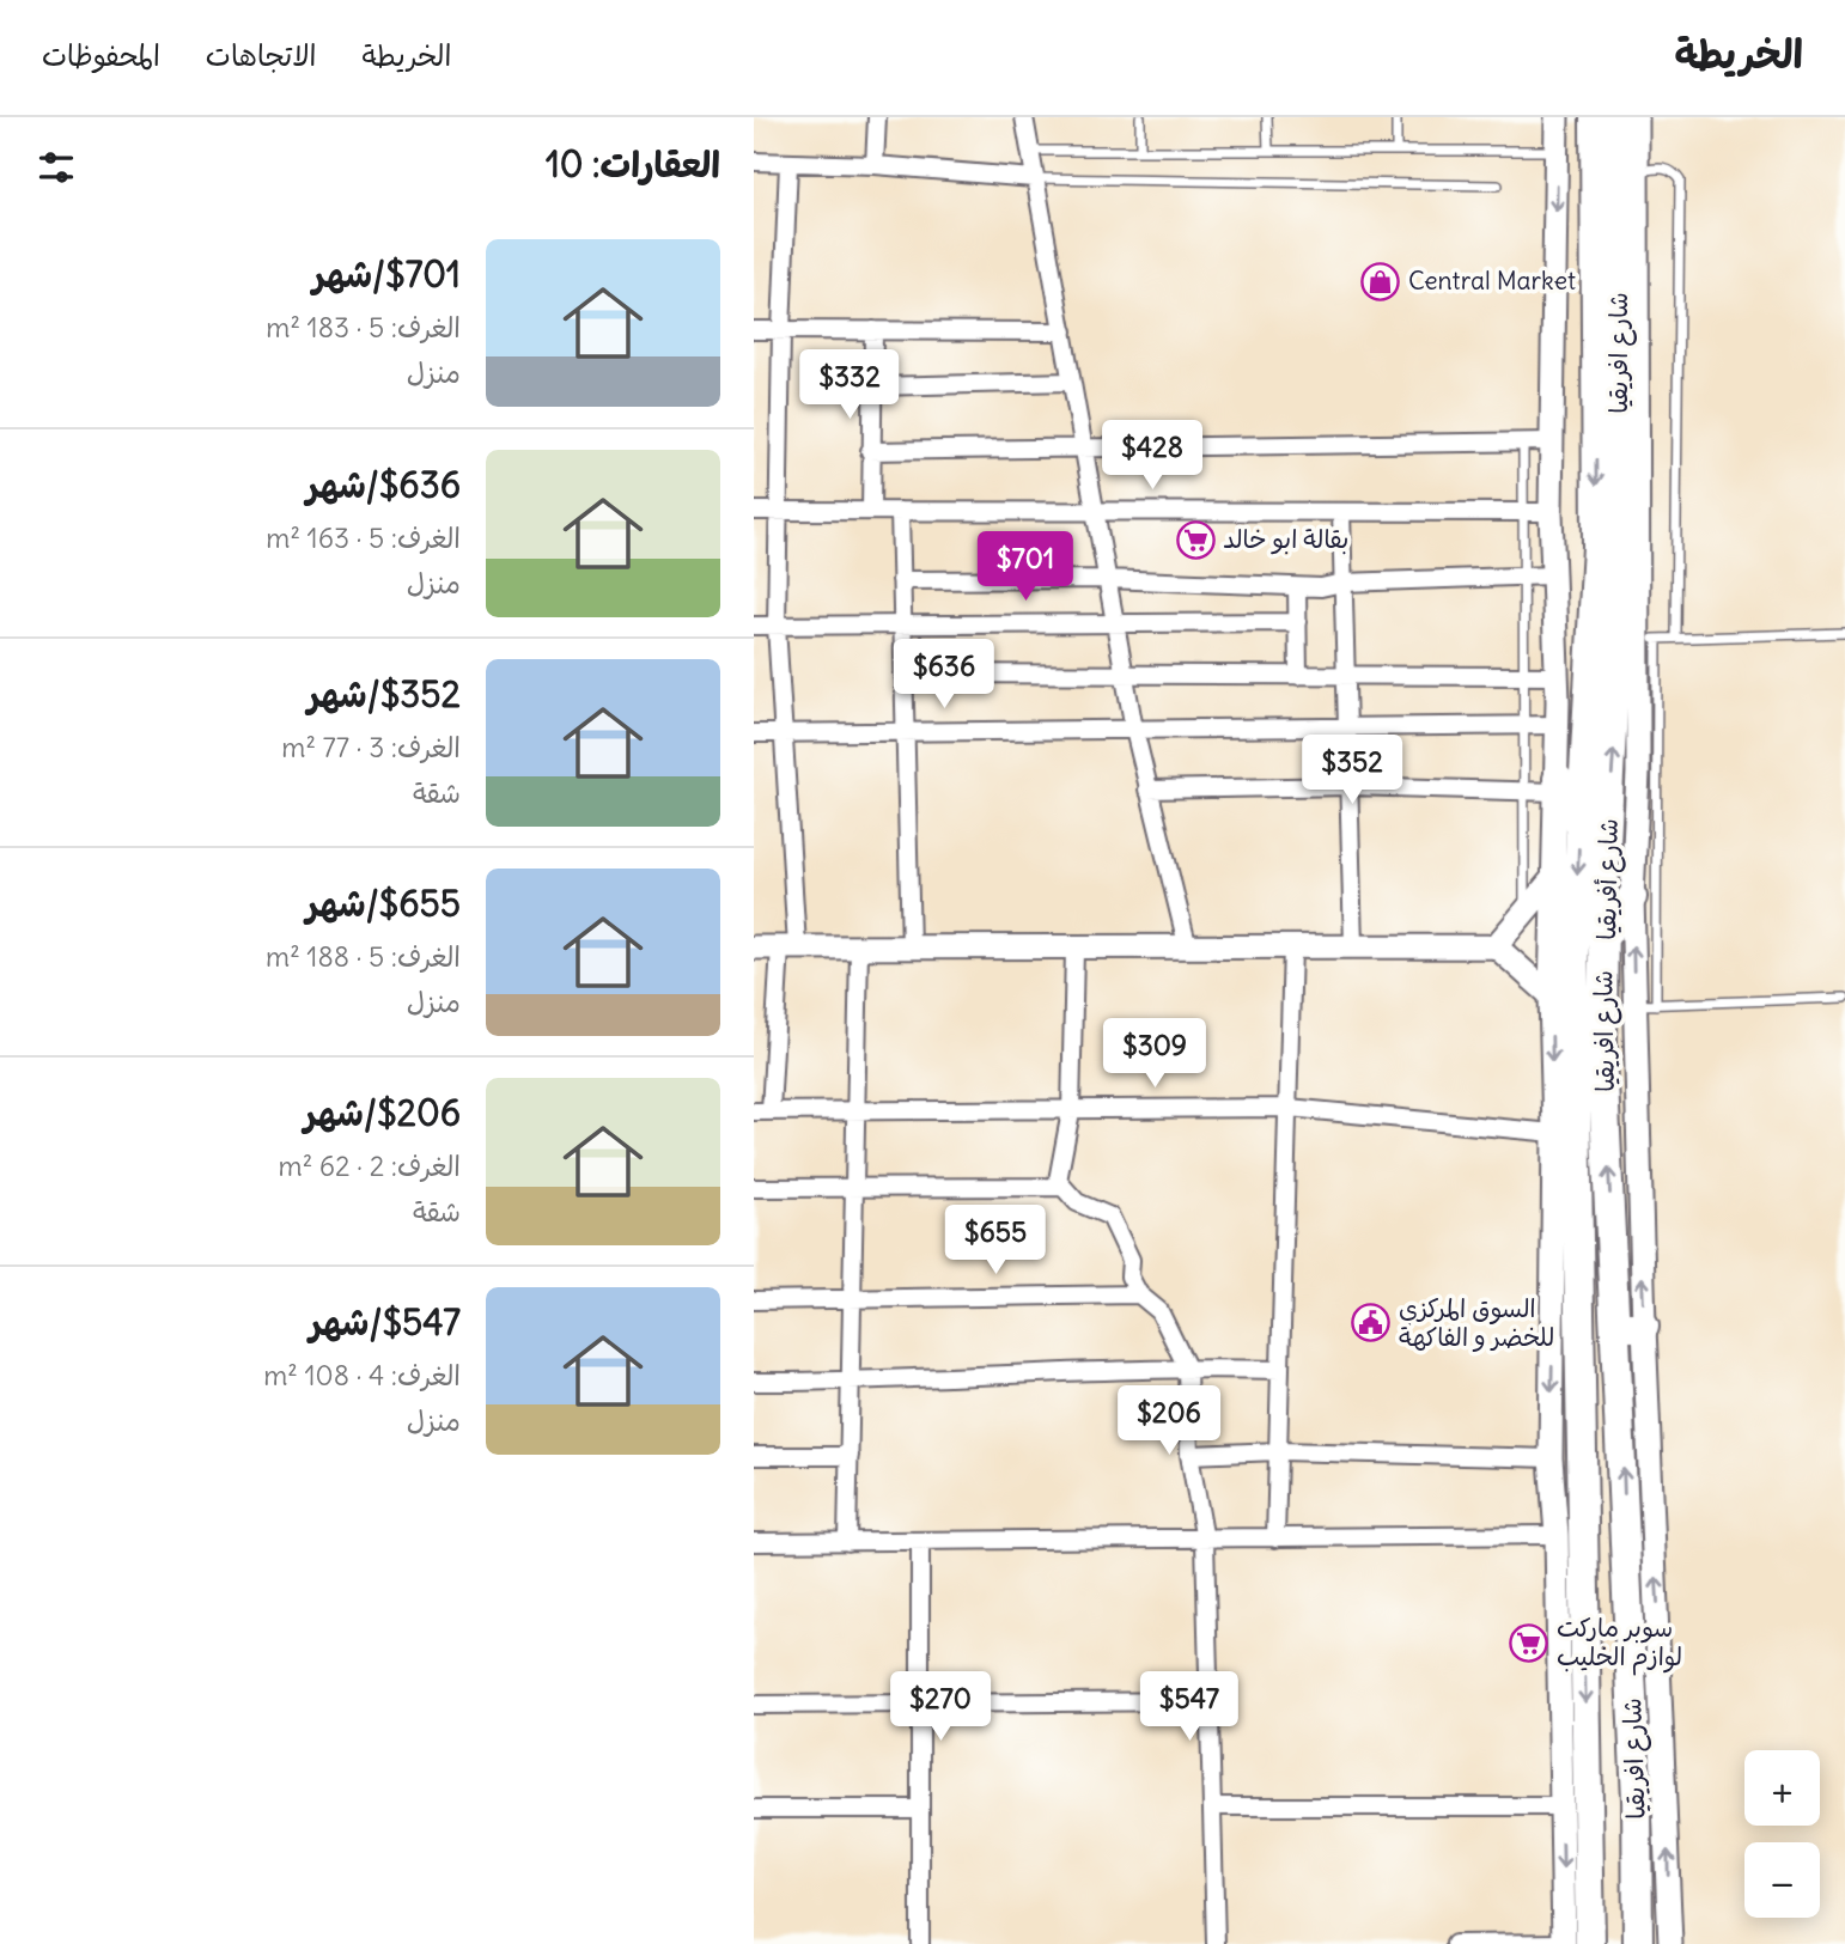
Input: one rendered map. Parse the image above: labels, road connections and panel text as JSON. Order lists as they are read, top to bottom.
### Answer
{
  "streets": {
    "highway": ["شارع افريقيا"],
    "street": ["شارع أفريقيا"]
  },
  "crossings": [
    ["شارع افريقيا", "شارع أفريقيا"]
  ],
  "one_way": ["شارع أفريقيا"],
  "places": {
    "shop": ["Central Market"],
    "supermarket": ["بقالة ابو خالد", "سوبر ماركت لوازم الخليب"],
    "public building": ["السوق المركزي للخضر و الفاكهة"]
  },
  "page": {
    "header": "الخريطة",
    "nav": ["الخريطة", "الاتجاهات", "المحفوظات"],
    "heading": "العقارات: 10",
    "list": [
      {
        "name": "$701/شهر",
        "note": "الغرف: 5 · 183 m² · منزل"
      },
      {
        "name": "$636/شهر",
        "note": "الغرف: 5 · 163 m² · منزل"
      },
      {
        "name": "$352/شهر",
        "note": "الغرف: 3 · 77 m² · شقة"
      },
      {
        "name": "$655/شهر",
        "note": "الغرف: 5 · 188 m² · منزل"
      },
      {
        "name": "$206/شهر",
        "note": "الغرف: 2 · 62 m² · شقة"
      },
      {
        "name": "$547/شهر",
        "note": "الغرف: 4 · 108 m² · منزل"
      }
    ],
    "price": [
      "$332",
      "$428",
      "$701",
      "$636",
      "$352",
      "$309",
      "$655",
      "$206",
      "$270",
      "$547"
    ],
    "map_buttons": ["+", "−"]
  }
}
